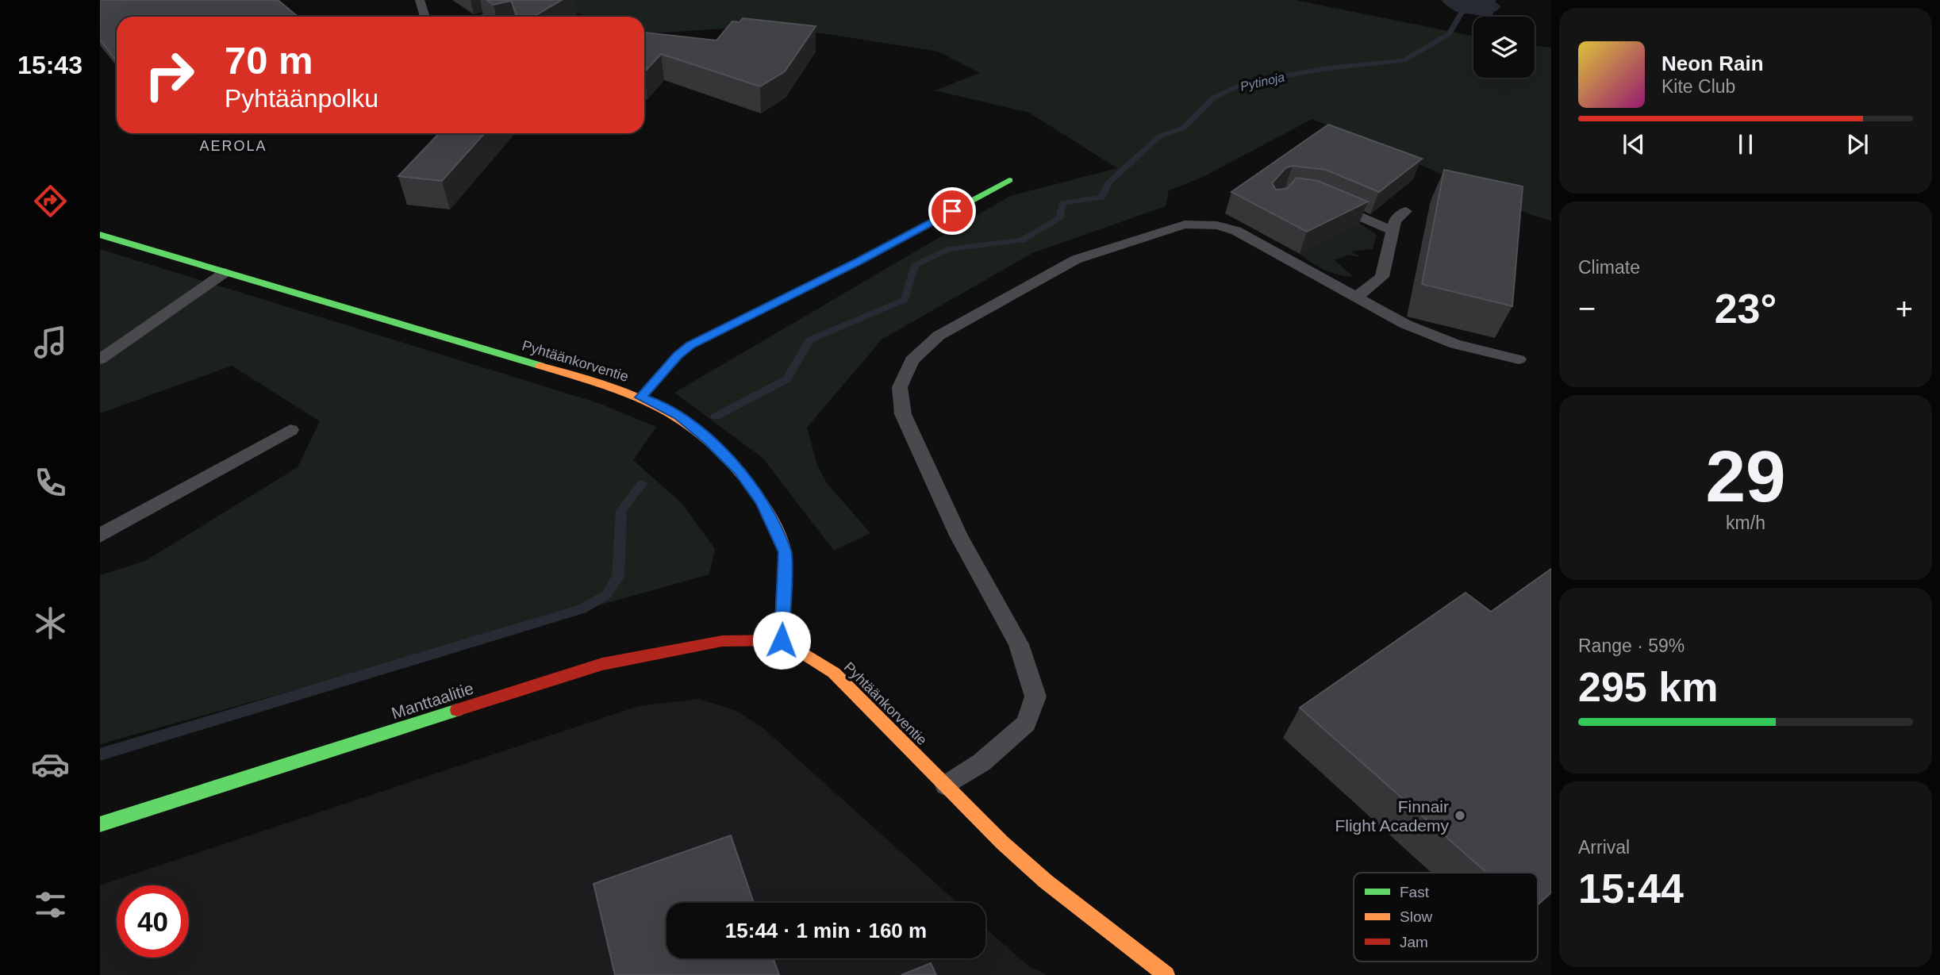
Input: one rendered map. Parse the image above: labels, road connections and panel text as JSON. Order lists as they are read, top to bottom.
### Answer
{
  "streets": {
    "street": ["Pyhtäänkorventie", "Manttaalitie"]
  },
  "crossings": [
    ["Pyhtäänkorventie", "Manttaalitie"]
  ],
  "districts": ["AEROLA"],
  "water": ["Pytinoja"],
  "places": ["Finnair Flight Academy"],
  "legend": ["Fast", "Slow", "Jam"],
  "page": {
    "tabs": "15:43",
    "turn": ["70 m", "Pyhtäänpolku"],
    "song": ["Neon Rain", "Kite Club"],
    "tile": [
      "Climate",
      ["29", "km/h"],
      ["Range · 59%", "295 km"],
      ["Arrival", "15:44"]
    ],
    "heat": ["−", "23°", "+"],
    "limit": "40",
    "trip": "15:44 · 1 min · 160 m"
  }
}
